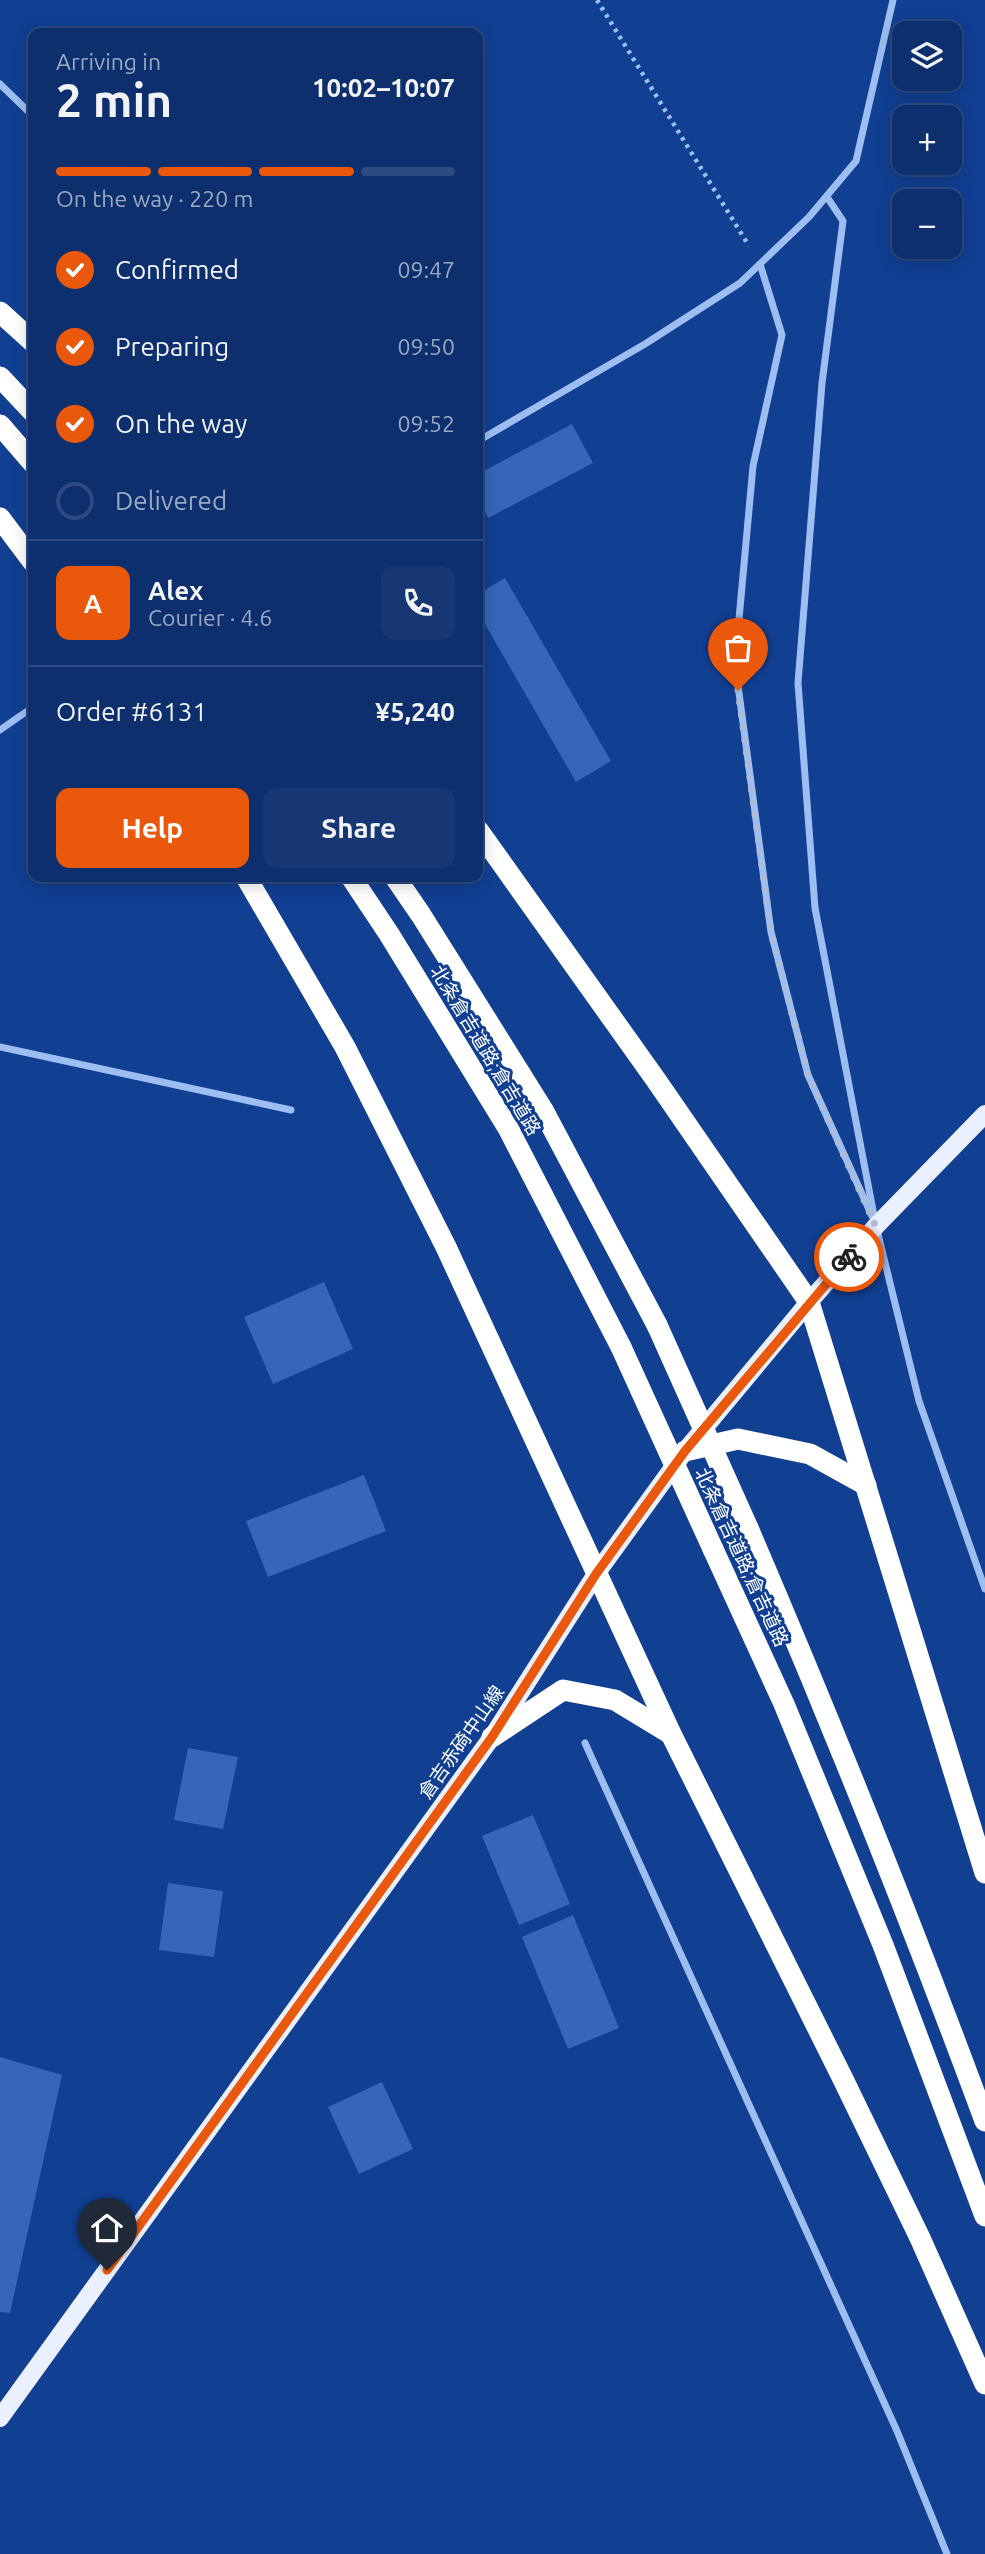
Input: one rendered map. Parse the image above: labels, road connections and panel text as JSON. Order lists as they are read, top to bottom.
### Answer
{
  "streets": {
    "highway": ["北条倉吉道路;倉吉道路"],
    "main road": ["倉吉赤碕中山線"]
  },
  "page": {
    "map_buttons": ["+", "−"],
    "heading": ["2 min", "Arriving in", "10:02–10:07"],
    "panel": [
      "Alex",
      "Courier · 4.6",
      "Order #6131",
      "¥5,240"
    ],
    "bar": "On the way · 220 m",
    "list": [
      ["Confirmed", "09:47"],
      ["Preparing", "09:50"],
      ["On the way", "09:52"],
      "Delivered"
    ],
    "round": "A",
    "buttons": ["Help", "Share"]
  }
}
